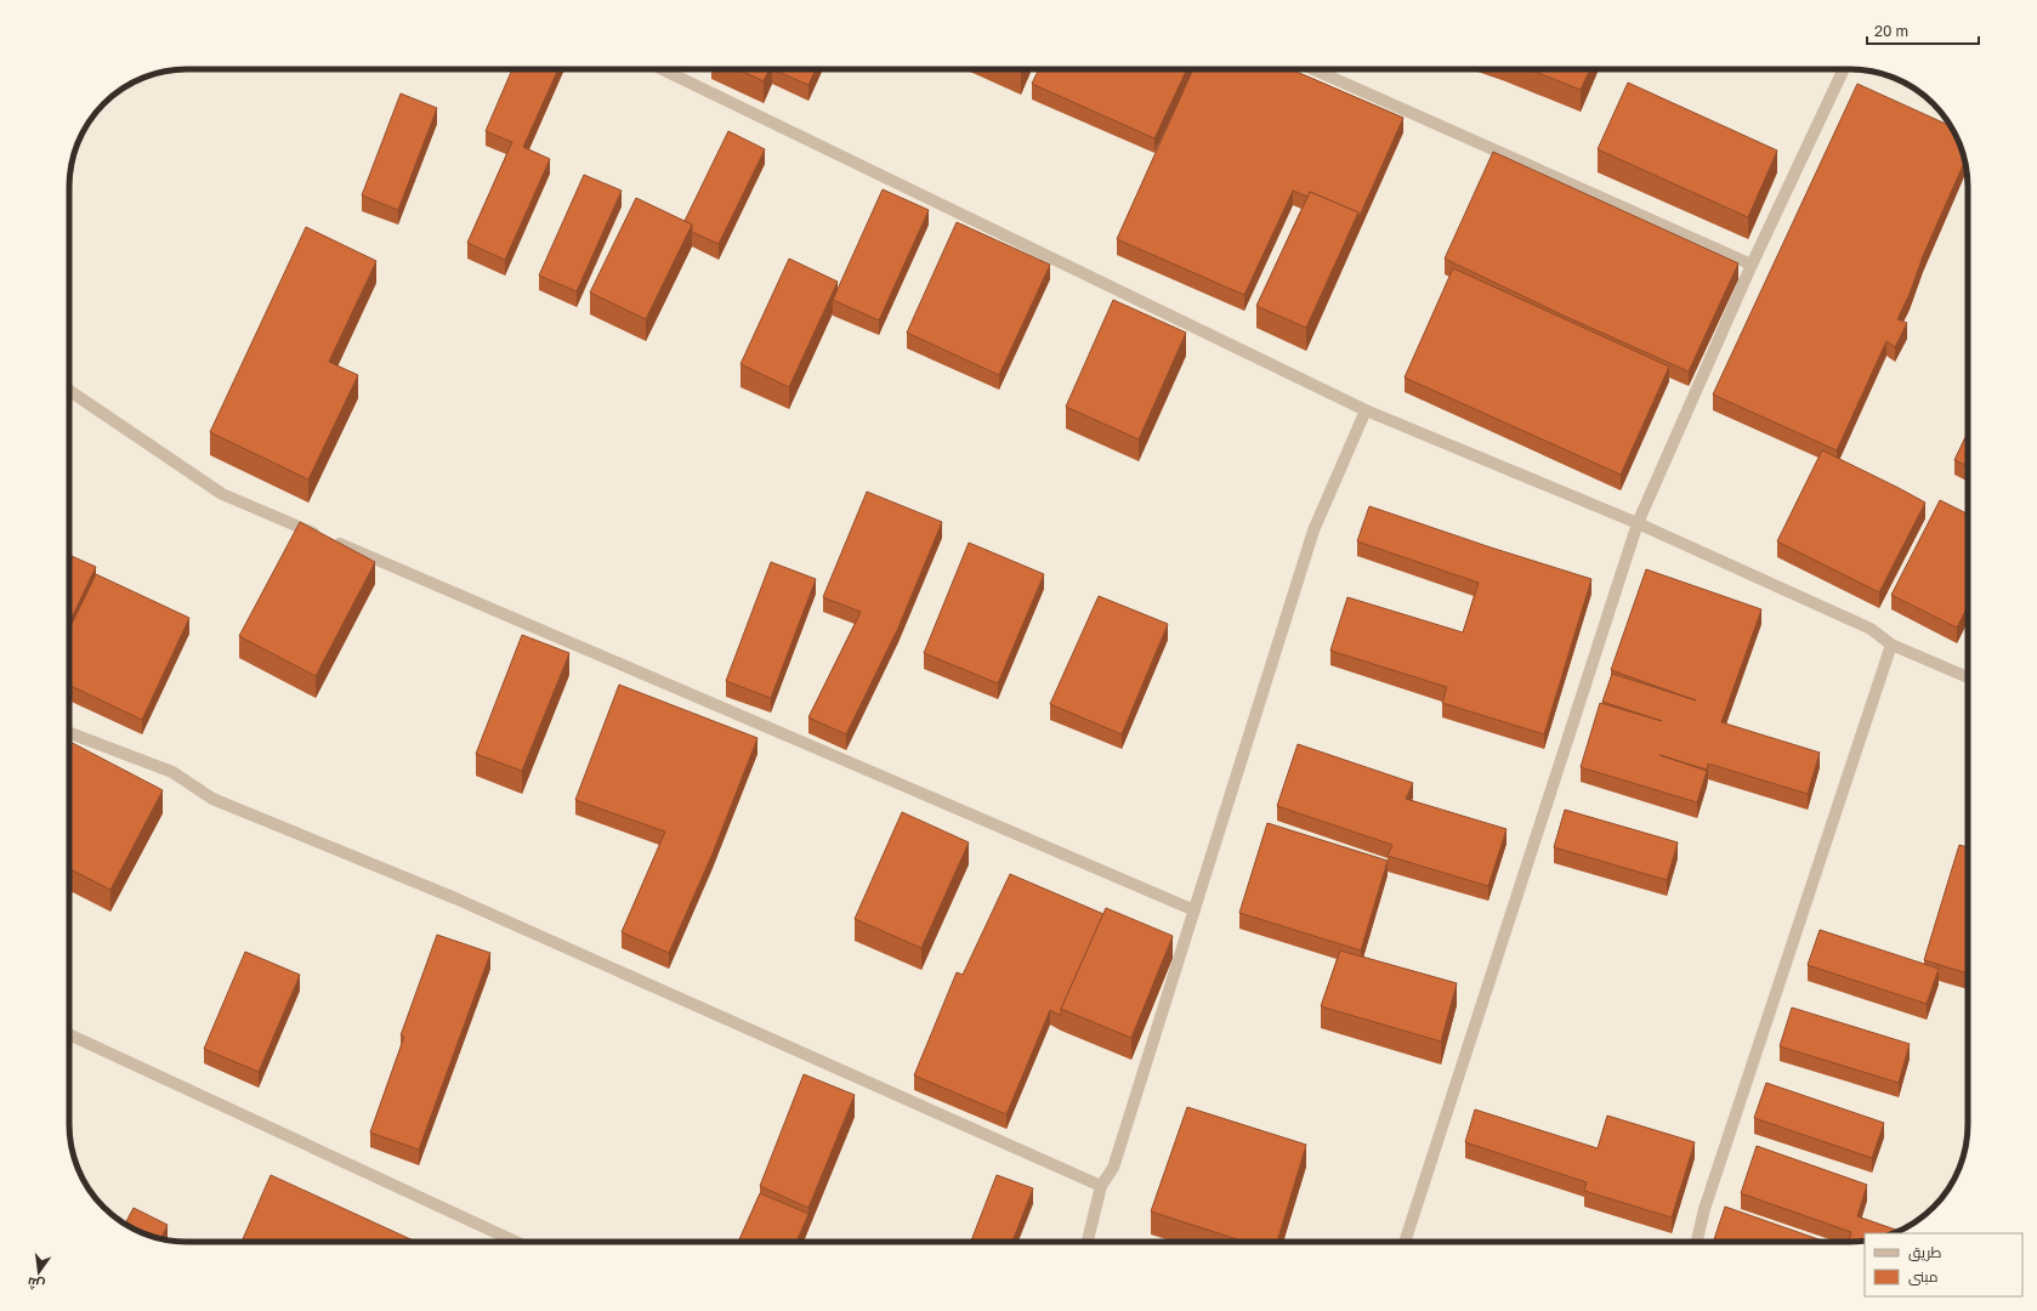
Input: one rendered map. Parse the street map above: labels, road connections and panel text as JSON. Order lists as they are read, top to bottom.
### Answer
{
  "legend": ["طريق", "مبنى"],
  "scale_bar": "20 m",
  "north": "bottom"
}
